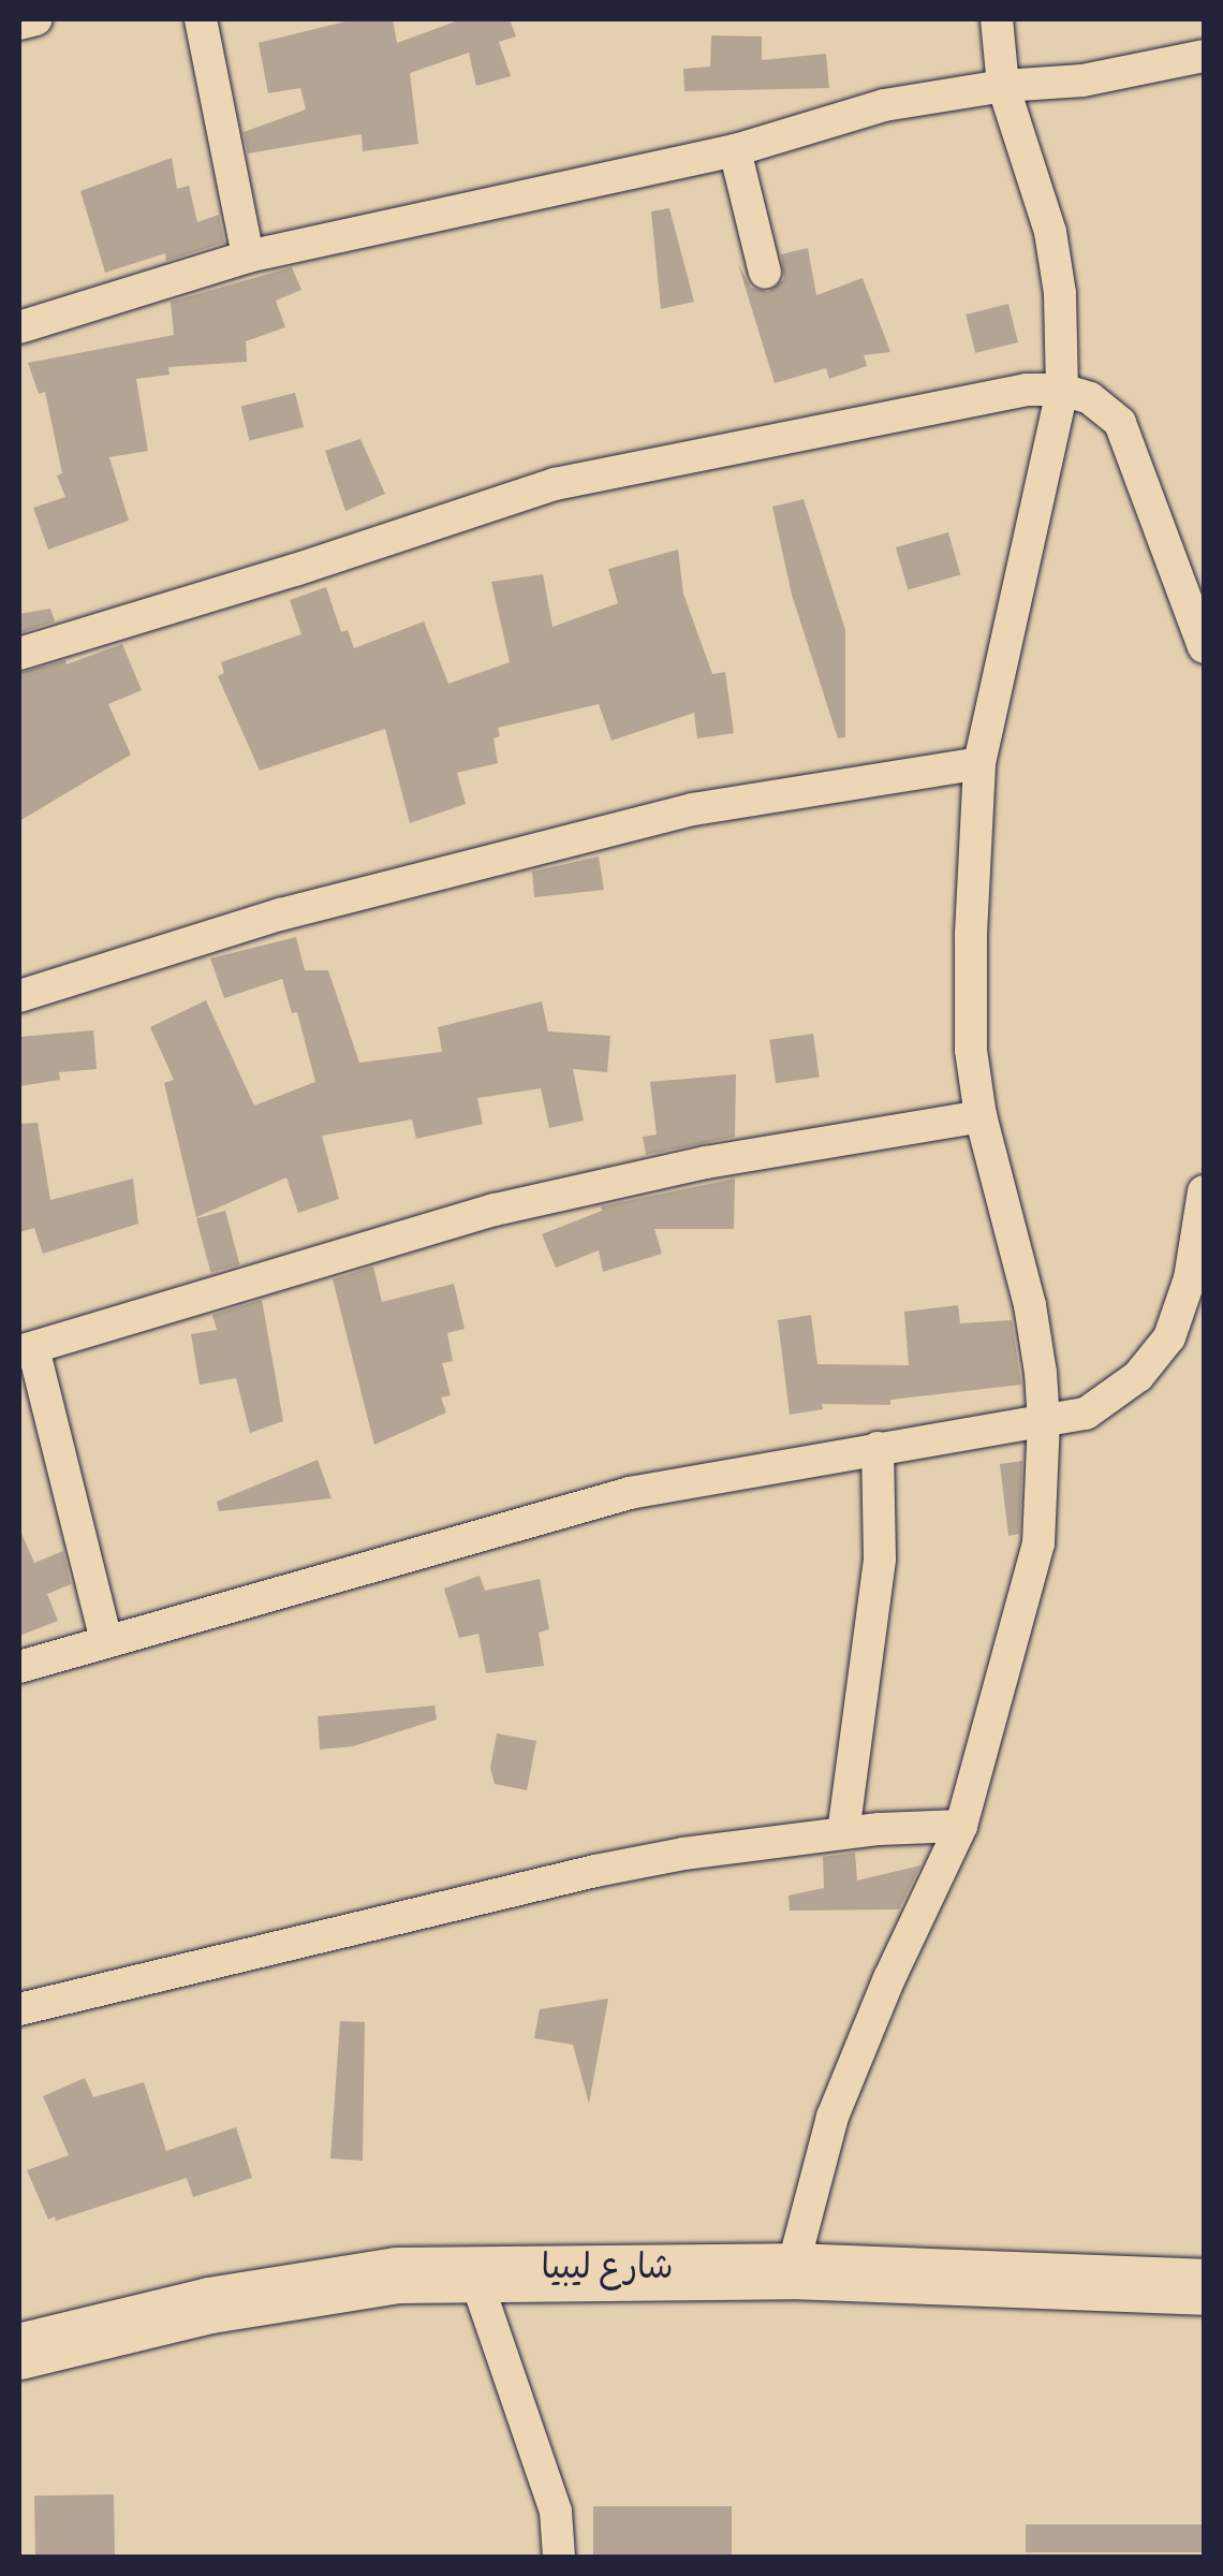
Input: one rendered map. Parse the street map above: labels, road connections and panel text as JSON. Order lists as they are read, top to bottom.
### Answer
{
  "streets": {
    "highway": ["شارع ليبيا"]
  }
}
